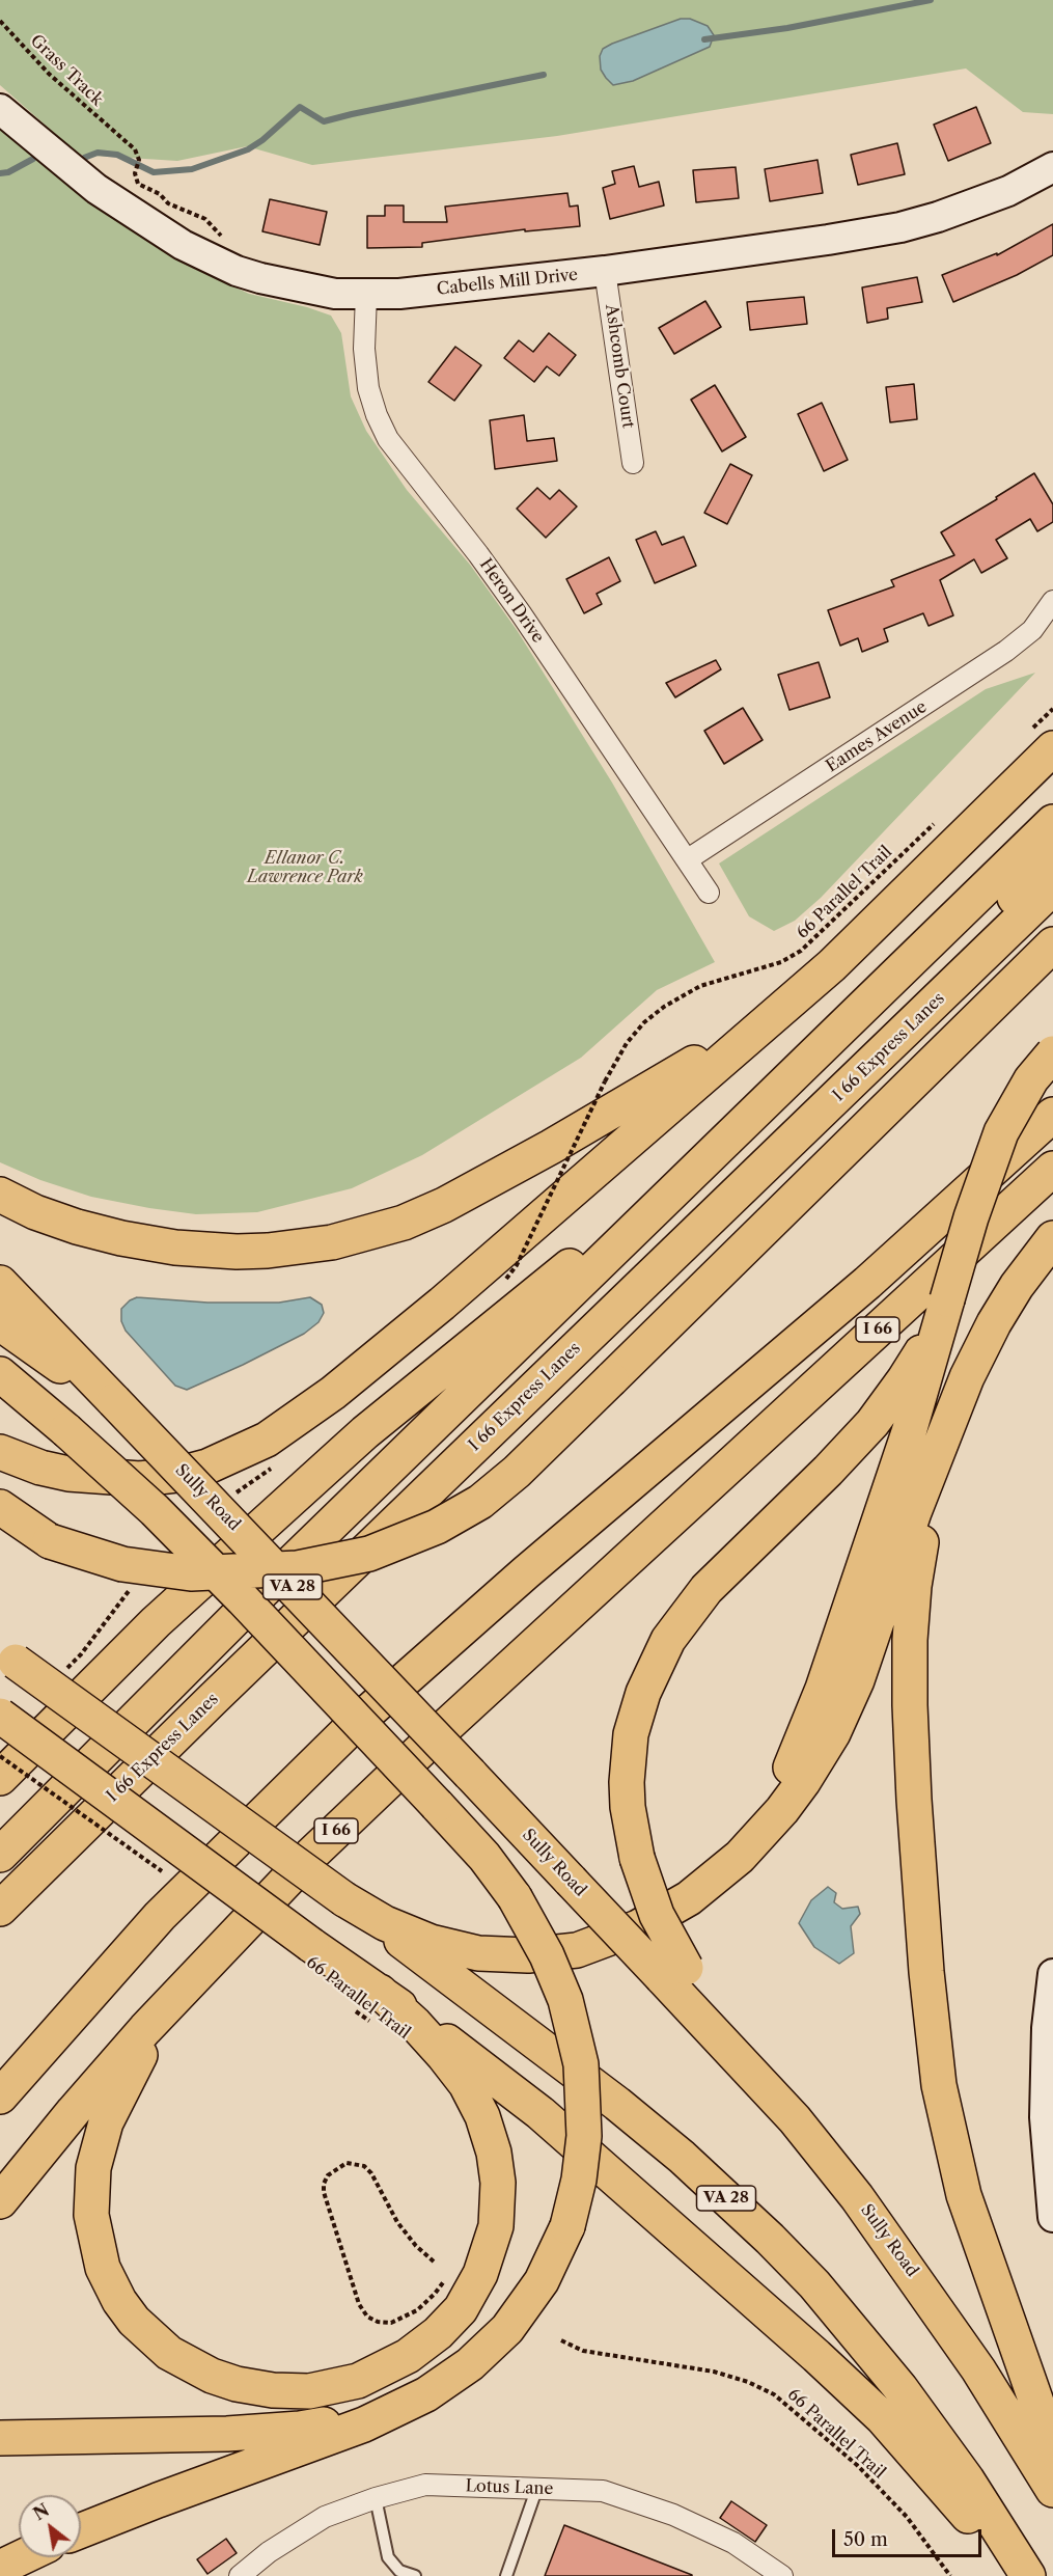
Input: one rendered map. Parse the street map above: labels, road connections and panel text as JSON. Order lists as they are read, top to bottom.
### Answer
{
  "streets": {
    "highway": [
      "I 66 Express Lanes",
      "I 66",
      "Sully Road",
      "VA 28"
    ],
    "street": [
      "Cabells Mill Drive",
      "Ashcomb Court",
      "Heron Drive",
      "Eames Avenue",
      "Lotus Lane"
    ],
    "path": ["Grass Track", "66 Parallel Trail"]
  },
  "crossings": [
    ["Cabells Mill Drive", "Ashcomb Court"],
    ["Cabells Mill Drive", "Heron Drive"],
    ["Heron Drive", "Eames Avenue"]
  ],
  "parks": ["Ellanor C. Lawrence Park"],
  "scale_bar": "50 m",
  "north": "top left"
}
